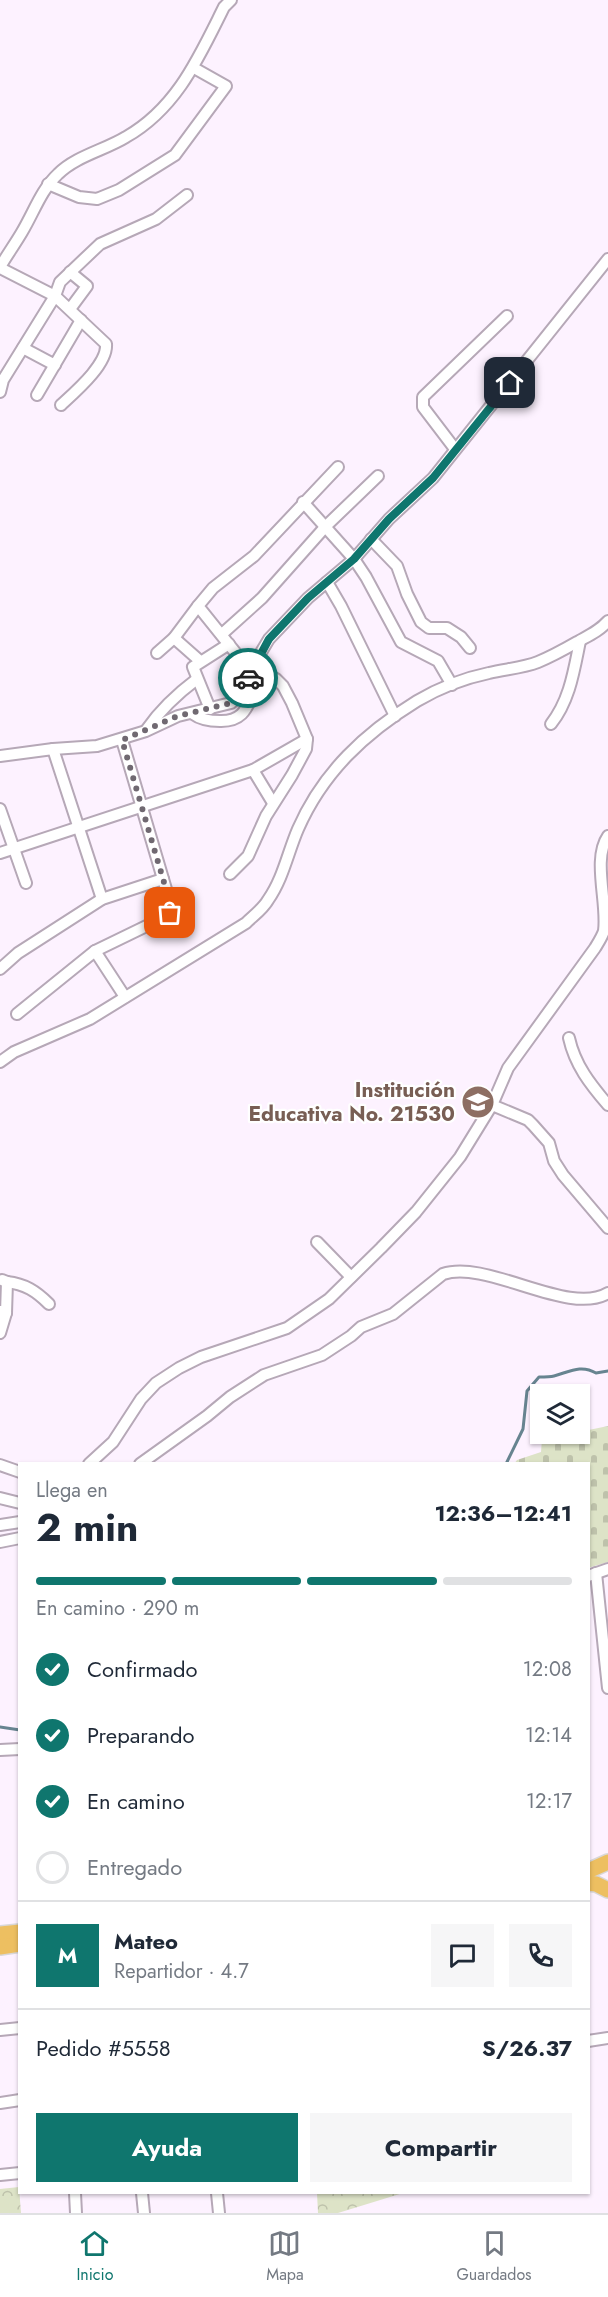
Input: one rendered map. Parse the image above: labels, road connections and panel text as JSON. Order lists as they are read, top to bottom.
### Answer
{
  "places": {
    "school or university": ["Institución Educativa No. 21530"]
  },
  "page": {
    "heading": ["2 min", "Llega en", "12:36–12:41"],
    "panel": [
      "Mateo",
      "Repartidor · 4.7",
      "Pedido #5558",
      "S/26.37"
    ],
    "bar": "En camino · 290 m",
    "list": [
      ["Confirmado", "12:08"],
      ["Preparando", "12:14"],
      ["En camino", "12:17"],
      "Entregado"
    ],
    "round": "M",
    "buttons": ["Ayuda", "Compartir"],
    "tabs": ["Inicio", "Mapa", "Guardados"]
  }
}
